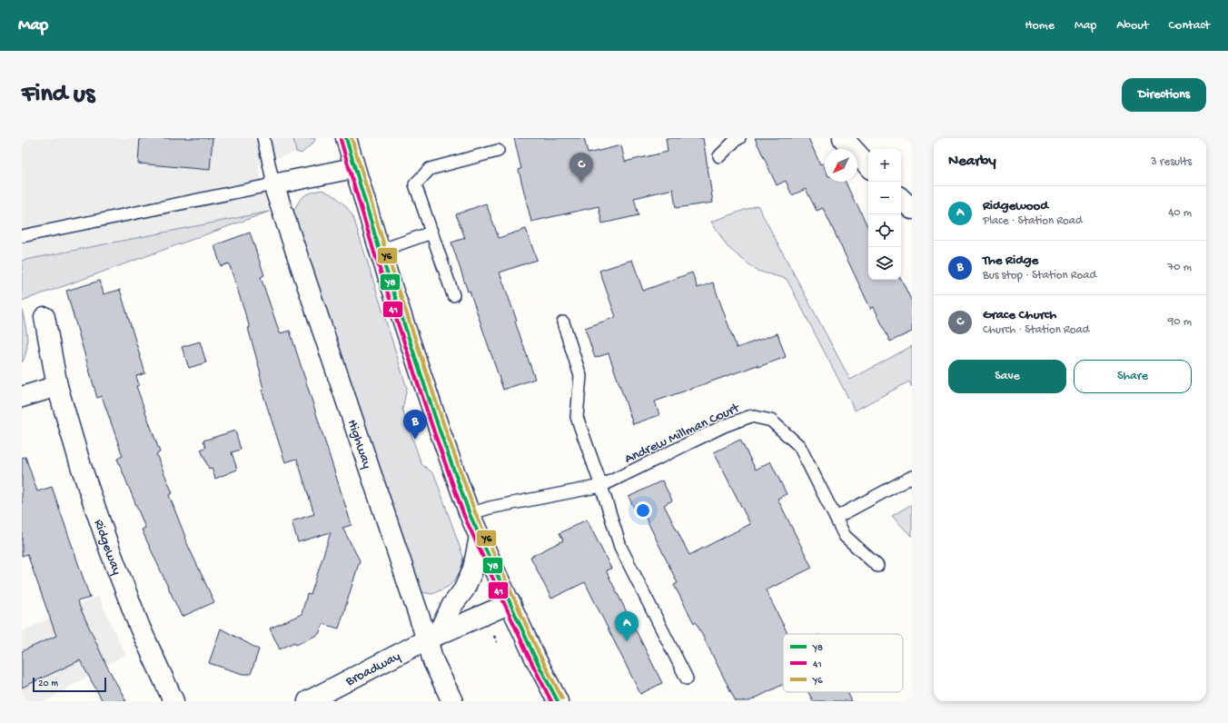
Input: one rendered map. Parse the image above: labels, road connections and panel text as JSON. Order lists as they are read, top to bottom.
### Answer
{
  "streets": {
    "street": ["Highway", "Ridgeway", "Broadway"],
    "lane": ["Andrew Millman Court"]
  },
  "crossings": [
    ["Highway", "Broadway"]
  ],
  "lines": ["transit line Y8", "transit line Y6", "transit line 41"],
  "legend": ["Y8", "41", "Y6"],
  "scale_bar": "20 m",
  "north": "bottom left",
  "page": {
    "header": "Map",
    "nav": [
      "Home",
      "Map",
      "About",
      "Contact"
    ],
    "buttons": [
      "Directions",
      ["Save", "Share"]
    ],
    "title": "Find us",
    "heading": ["Nearby", "3 results"],
    "map_buttons": ["+", "−"],
    "pins": ["C", "B", "A"],
    "list": [
      {
        "mark": "A",
        "name": "Ridgewood",
        "note": "Place · Station Road",
        "value": "40 m"
      },
      {
        "mark": "B",
        "name": "The Ridge",
        "note": "Bus stop · Station Road",
        "value": "70 m"
      },
      {
        "mark": "C",
        "name": "Grace Church",
        "note": "Church · Station Road",
        "value": "90 m"
      }
    ],
    "scale": "20 m"
  }
}
